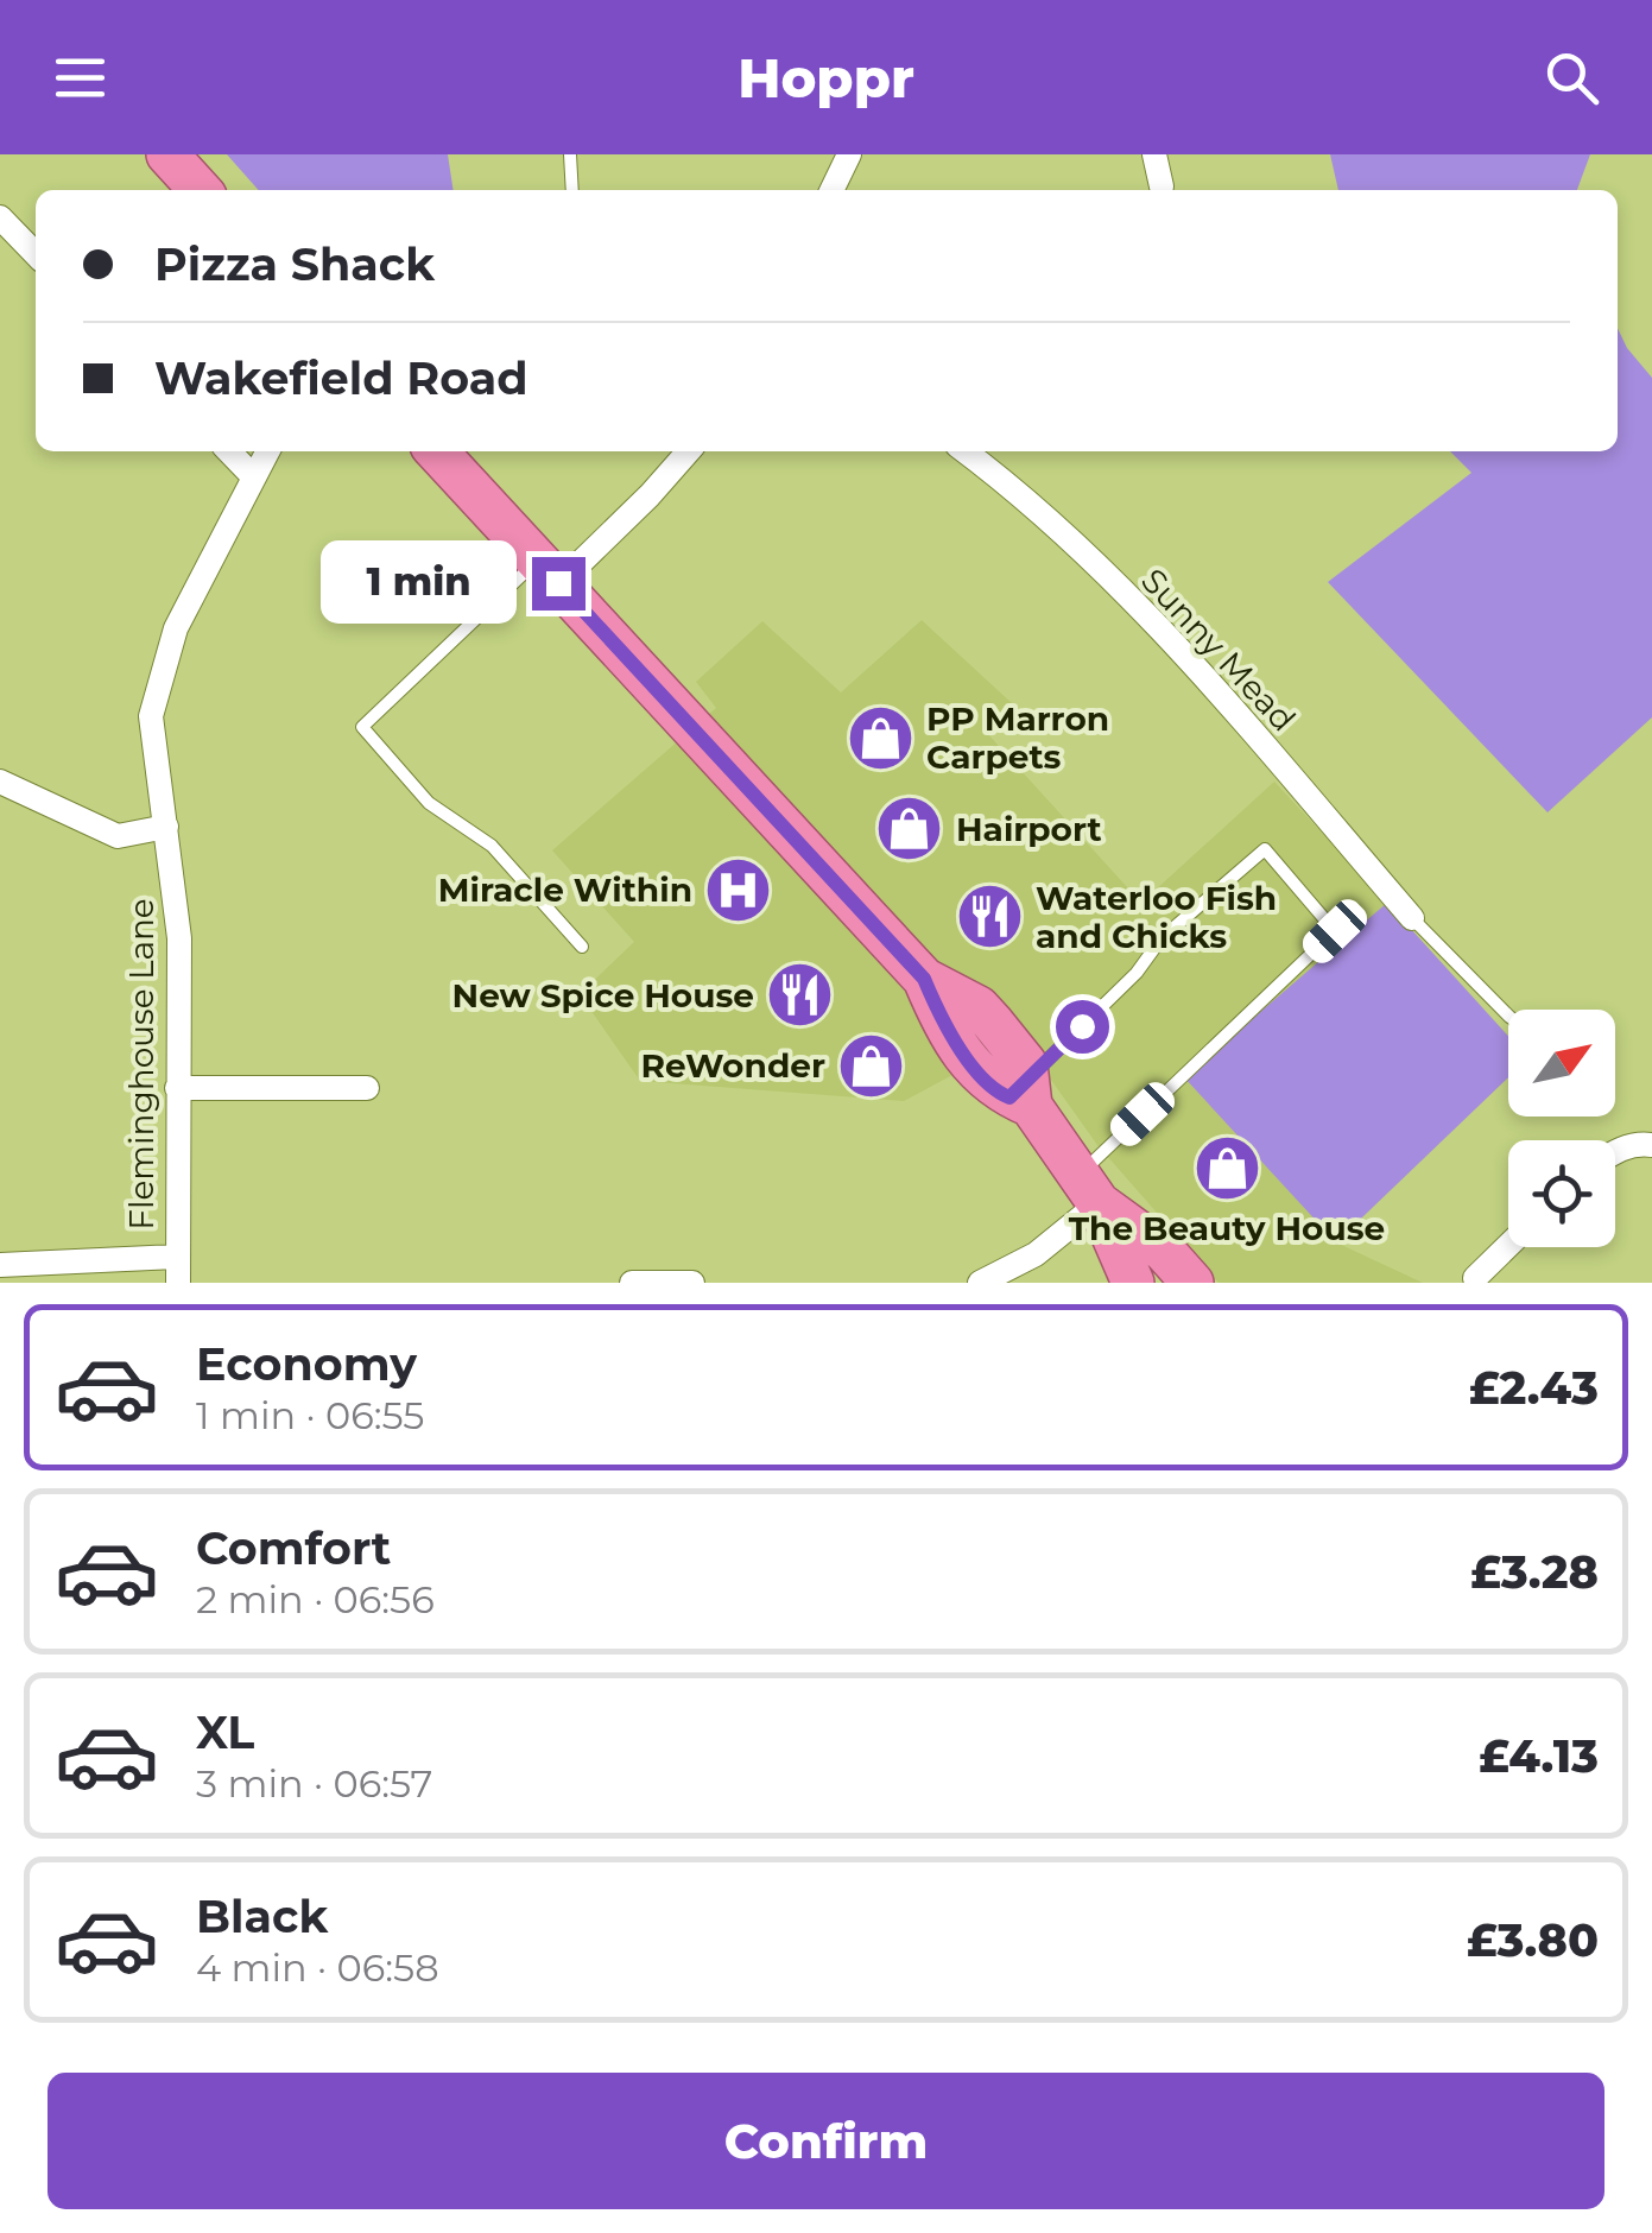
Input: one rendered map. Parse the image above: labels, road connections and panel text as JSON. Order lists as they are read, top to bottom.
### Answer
{
  "streets": {
    "street": ["Sunny Mead", "Fleminghouse Lane"]
  },
  "places": {
    "shop": [
      "PP Marron Carpets",
      "Hairport",
      "ReWonder",
      "The Beauty House"
    ],
    "hospital": ["Miracle Within"],
    "restaurant": ["Waterloo Fish and Chicks", "New Spice House"]
  },
  "north": "top right",
  "page": {
    "header": "Hoppr",
    "banner": ["Pizza Shack", "Wakefield Road"],
    "bubble": "1 min",
    "list": [
      {
        "name": "Economy",
        "note": "1 min · 06:55",
        "value": "£2.43"
      },
      {
        "name": "Comfort",
        "note": "2 min · 06:56",
        "value": "£3.28"
      },
      {
        "name": "XL",
        "note": "3 min · 06:57",
        "value": "£4.13"
      },
      {
        "name": "Black",
        "note": "4 min · 06:58",
        "value": "£3.80"
      }
    ],
    "buttons": "Confirm"
  }
}
